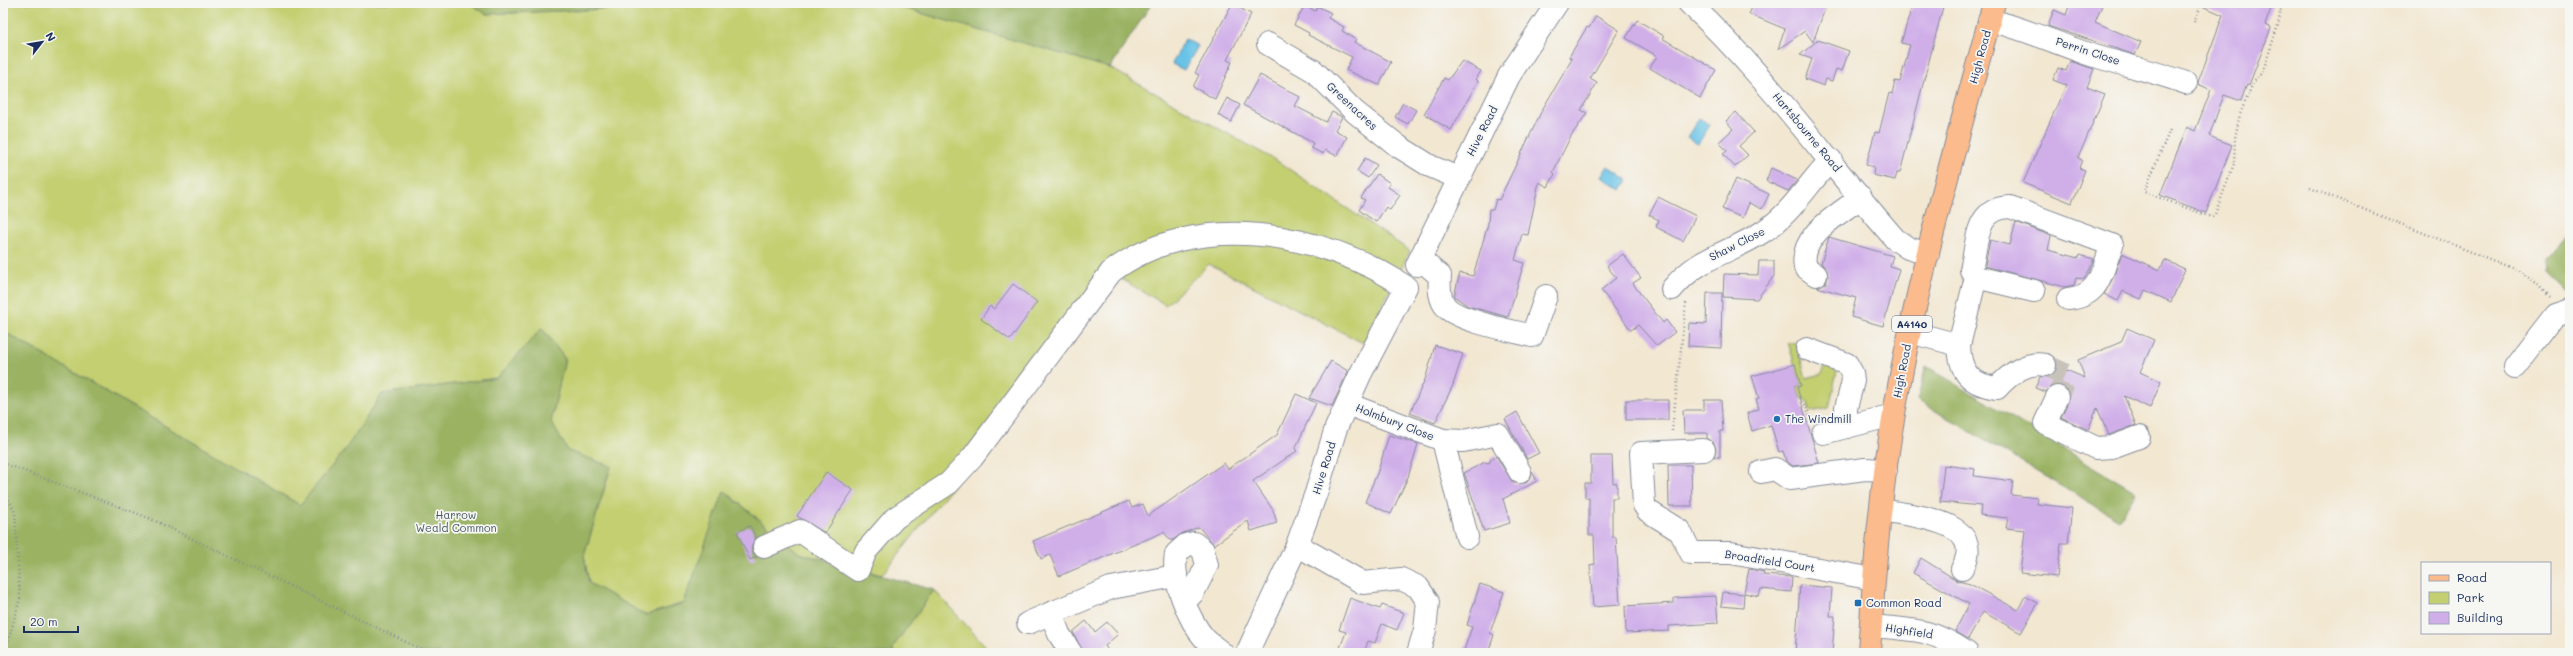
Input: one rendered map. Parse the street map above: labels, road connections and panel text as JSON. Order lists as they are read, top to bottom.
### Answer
{
  "streets": {
    "main road": ["High Road", "A4140"],
    "street": [
      "Perrin Close",
      "Greenacres",
      "Hive Road",
      "Hartsbourne Road",
      "Shaw Close",
      "Holmbury Close",
      "Broadfield Court",
      "Highfield"
    ]
  },
  "crossings": [
    ["Perrin Close", "High Road"],
    ["High Road", "Hartsbourne Road"],
    ["High Road", "Broadfield Court"],
    ["High Road", "Highfield"],
    ["Greenacres", "Hive Road"],
    ["Hive Road", "Holmbury Close"],
    ["Hartsbourne Road", "Shaw Close"]
  ],
  "parks": ["Harrow Weald Common"],
  "places": {
    "other": ["The Windmill"],
    "transit": ["Common Road"]
  },
  "legend": ["Road", "Park", "Building"],
  "scale_bar": "20 m",
  "north": "top right"
}
